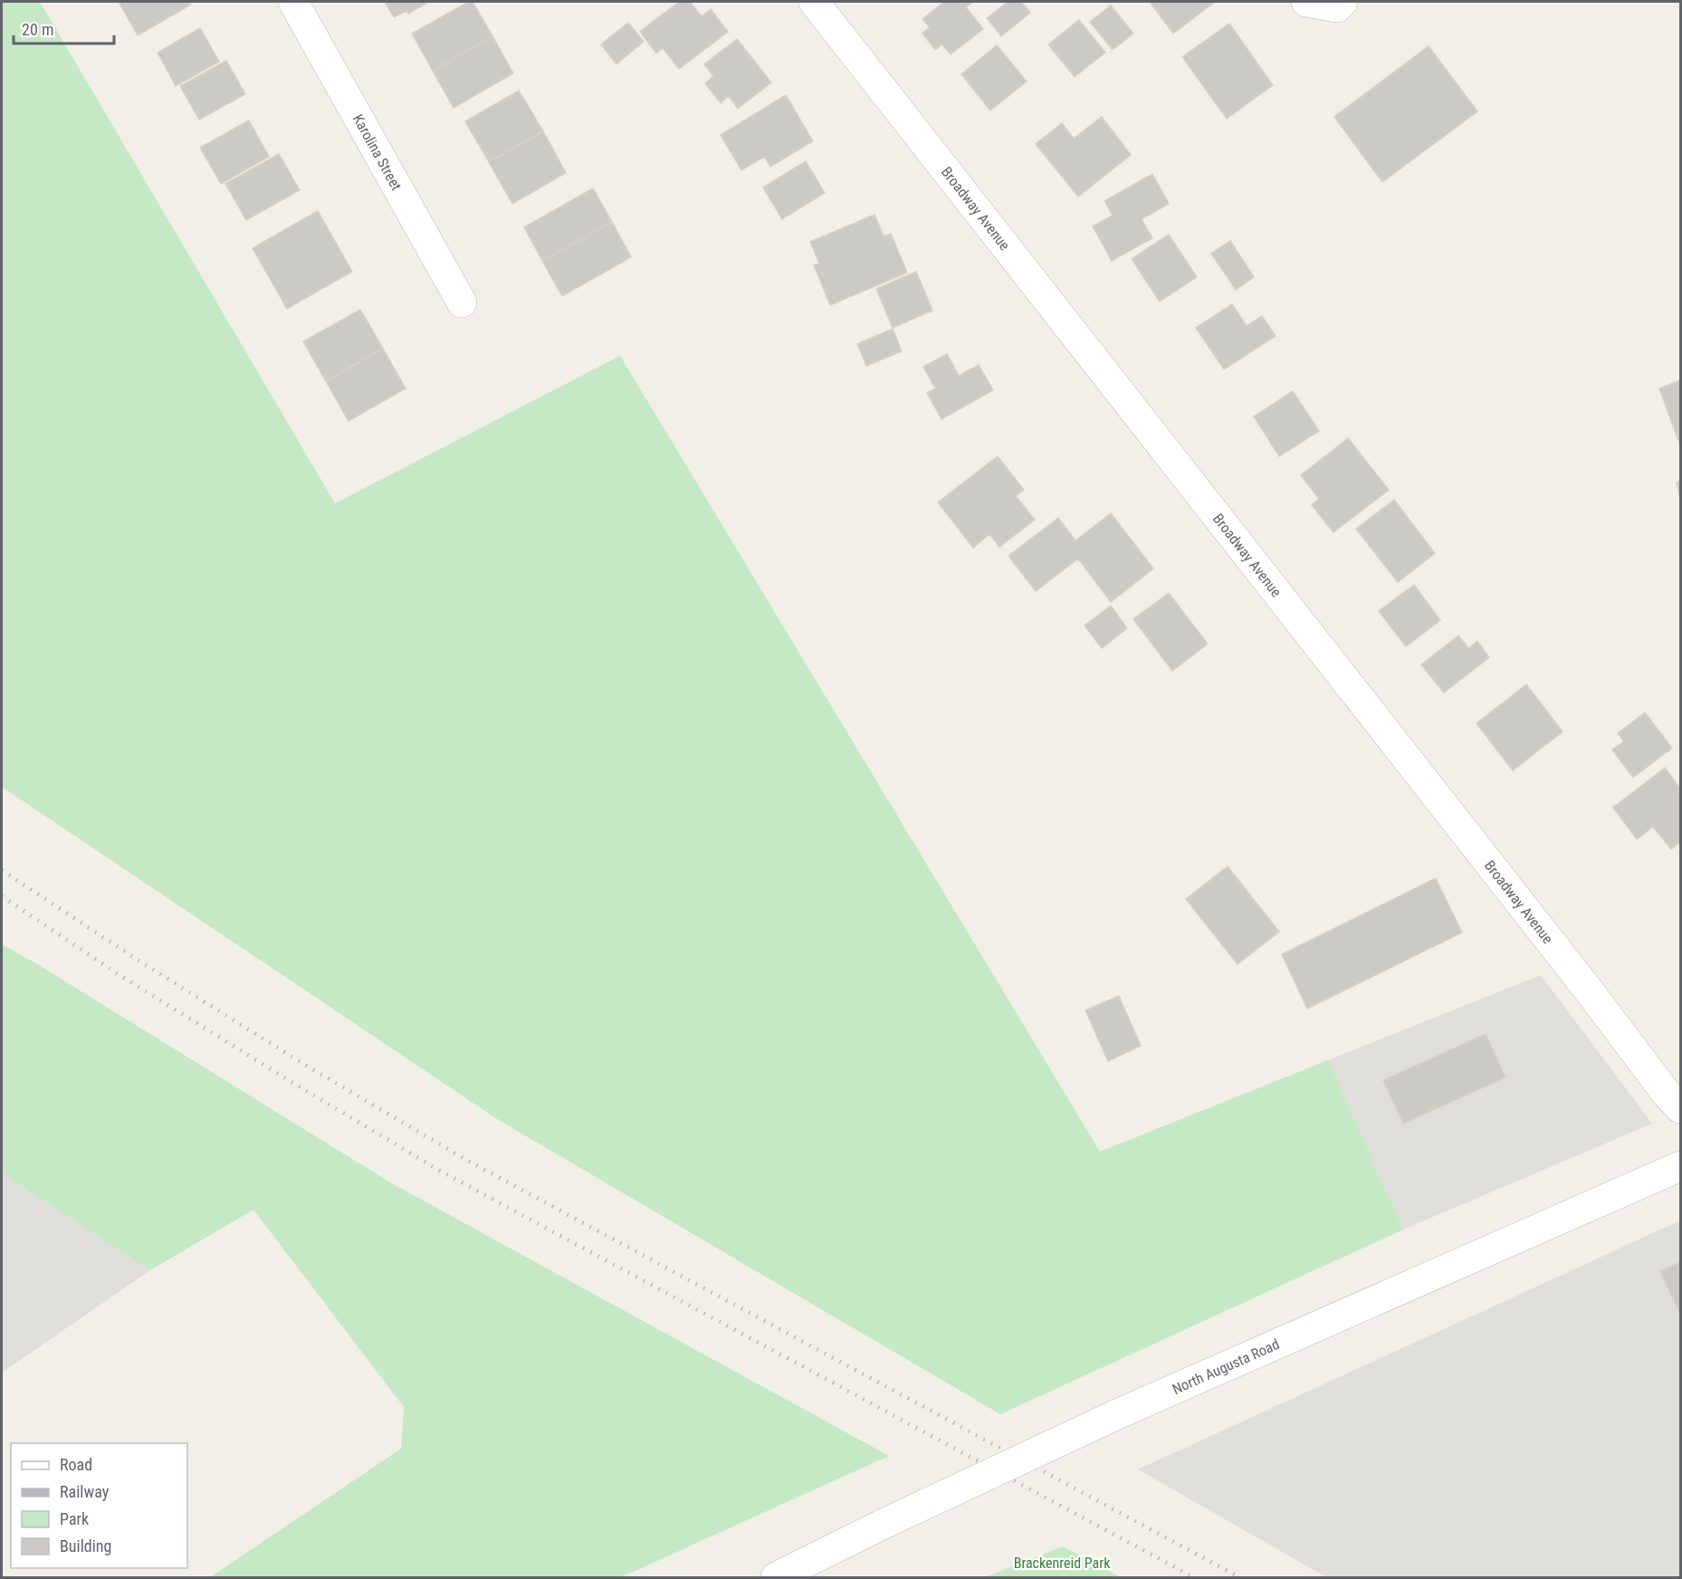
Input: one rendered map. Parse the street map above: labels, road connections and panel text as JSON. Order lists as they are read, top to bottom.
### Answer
{
  "streets": {
    "street": ["Karolina Street", "Broadway Avenue", "North Augusta Road"]
  },
  "parks": ["Brackenreid Park"],
  "legend": [
    "Road",
    "Railway",
    "Park",
    "Building"
  ],
  "scale_bar": "20 m"
}
